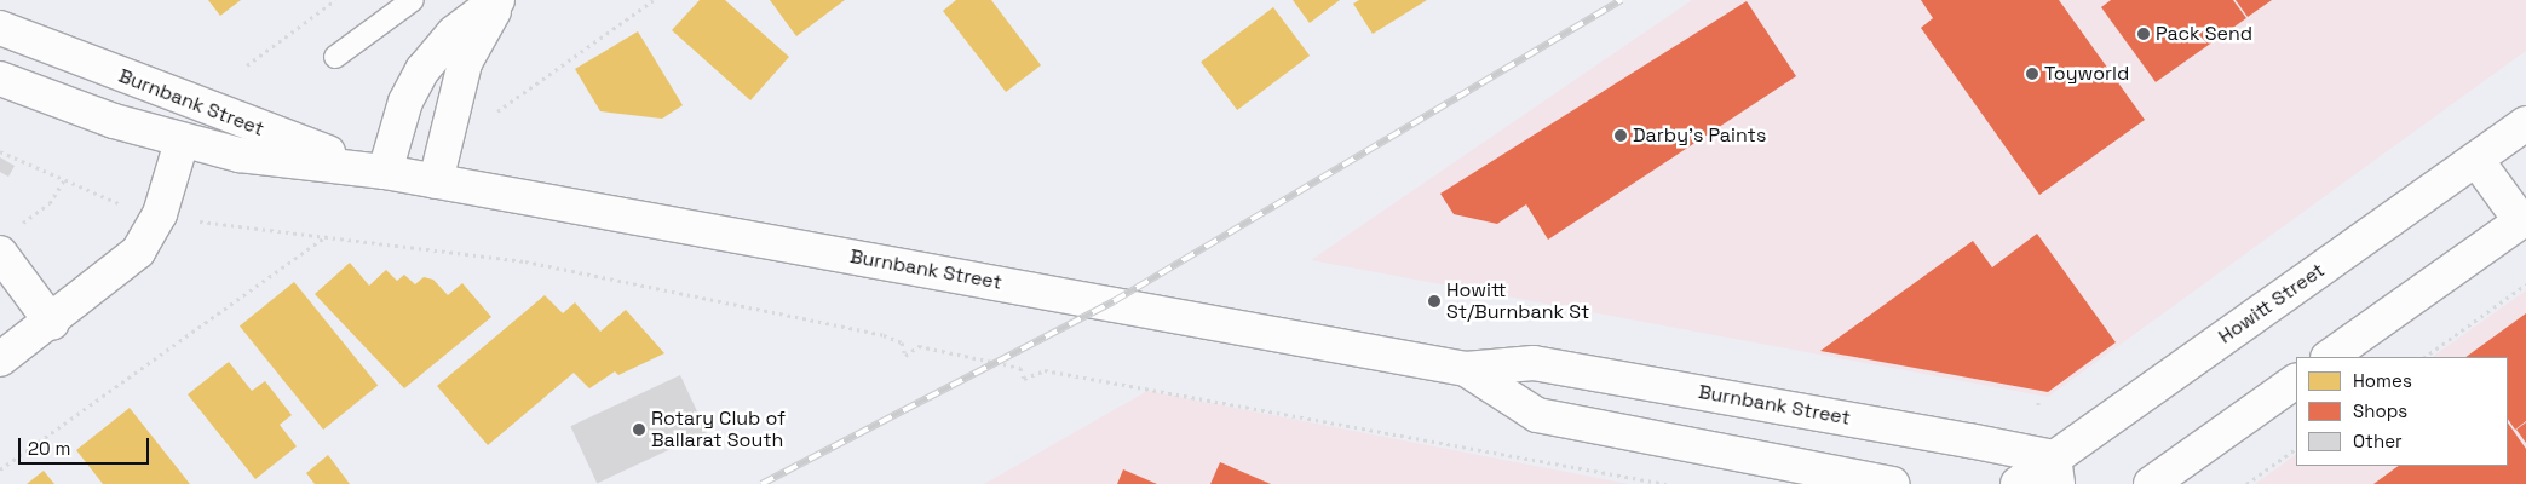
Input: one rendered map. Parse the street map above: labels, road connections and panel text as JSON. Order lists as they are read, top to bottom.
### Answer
{
  "streets": {
    "main road": ["Burnbank Street", "Howitt Street"]
  },
  "crossings": [
    ["Burnbank Street", "Howitt Street"]
  ],
  "places": [
    "Pack Send",
    "Toyworld",
    "Darby's Paints",
    "Howitt St/Burnbank St",
    "Rotary Club of Ballarat South"
  ],
  "legend": ["Homes", "Shops", "Other"],
  "scale_bar": "20 m"
}
